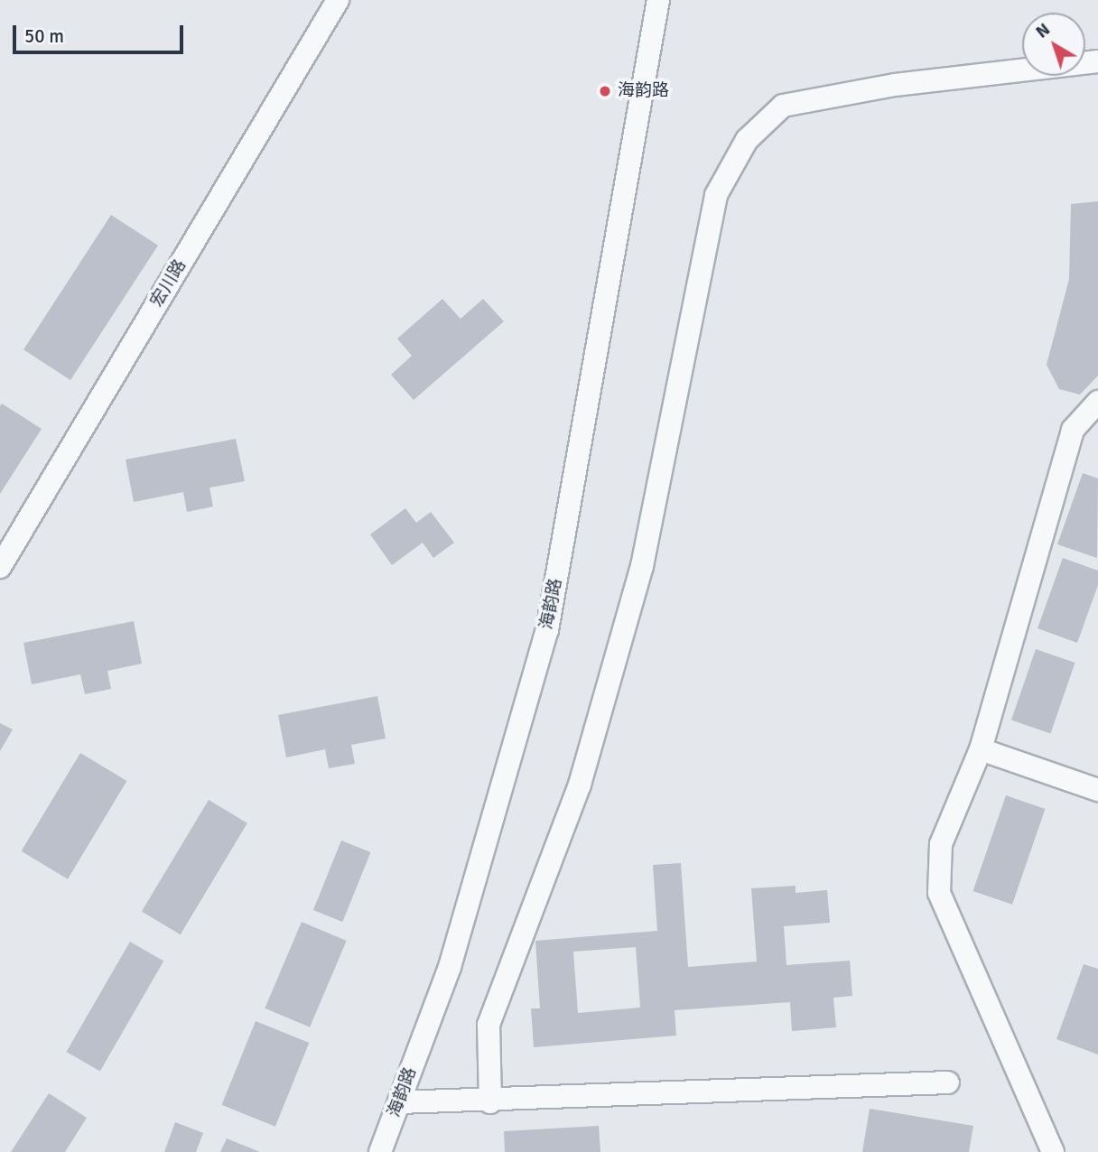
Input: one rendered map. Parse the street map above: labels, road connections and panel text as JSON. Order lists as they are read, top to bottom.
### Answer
{
  "streets": {
    "street": ["宏川路", "海韵路"]
  },
  "places": ["海韵路"],
  "scale_bar": "50 m",
  "north": "top left"
}
